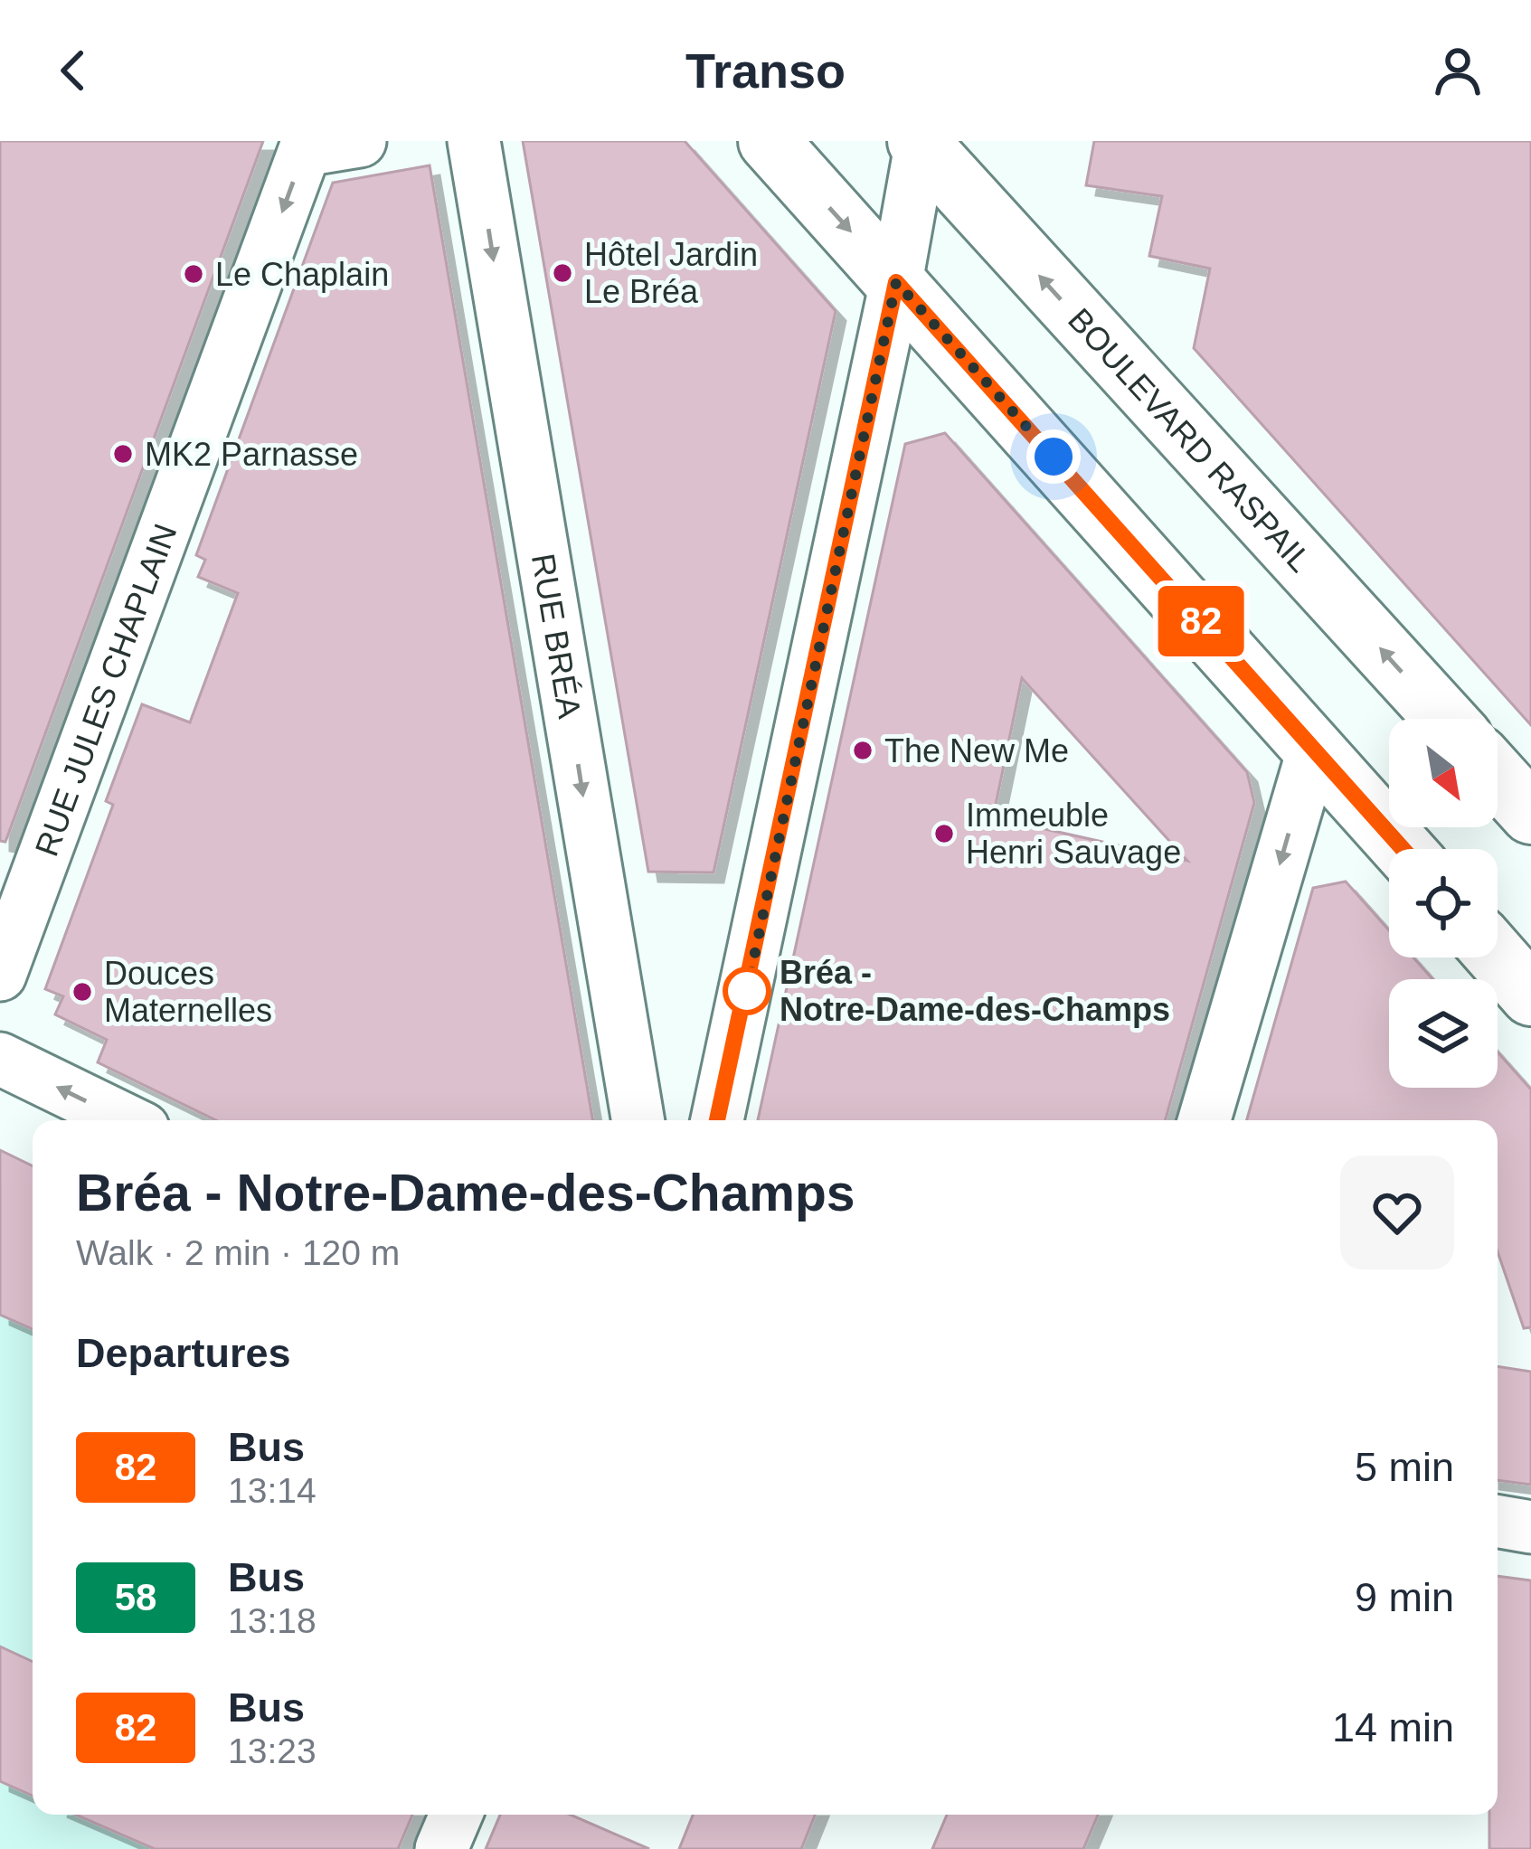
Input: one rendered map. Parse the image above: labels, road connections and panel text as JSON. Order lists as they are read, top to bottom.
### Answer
{
  "streets": {
    "main road": ["BOULEVARD RASPAIL"],
    "street": ["RUE BRÉA", "RUE JULES CHAPLAIN"]
  },
  "one_way": ["RUE JULES CHAPLAIN"],
  "places": [
    "Hôtel Jardin Le Bréa",
    "Le Chaplain",
    "MK2 Parnasse",
    "The New Me",
    "Immeuble Henri Sauvage",
    "Bréa - Notre-Dame-des-Champs",
    "Douces Maternelles"
  ],
  "lines": ["bus line 82"],
  "north": "bottom right",
  "page": {
    "header": "Transo",
    "on_map": "82",
    "heading": [
      ["Bréa - Notre-Dame-des-Champs", "Walk · 2 min · 120 m"],
      "Departures"
    ],
    "list": [
      {
        "mark": "82",
        "name": "Bus",
        "note": "13:14",
        "value": "5 min"
      },
      {
        "mark": "58",
        "name": "Bus",
        "note": "13:18",
        "value": "9 min"
      },
      {
        "mark": "82",
        "name": "Bus",
        "note": "13:23",
        "value": "14 min"
      }
    ]
  }
}
